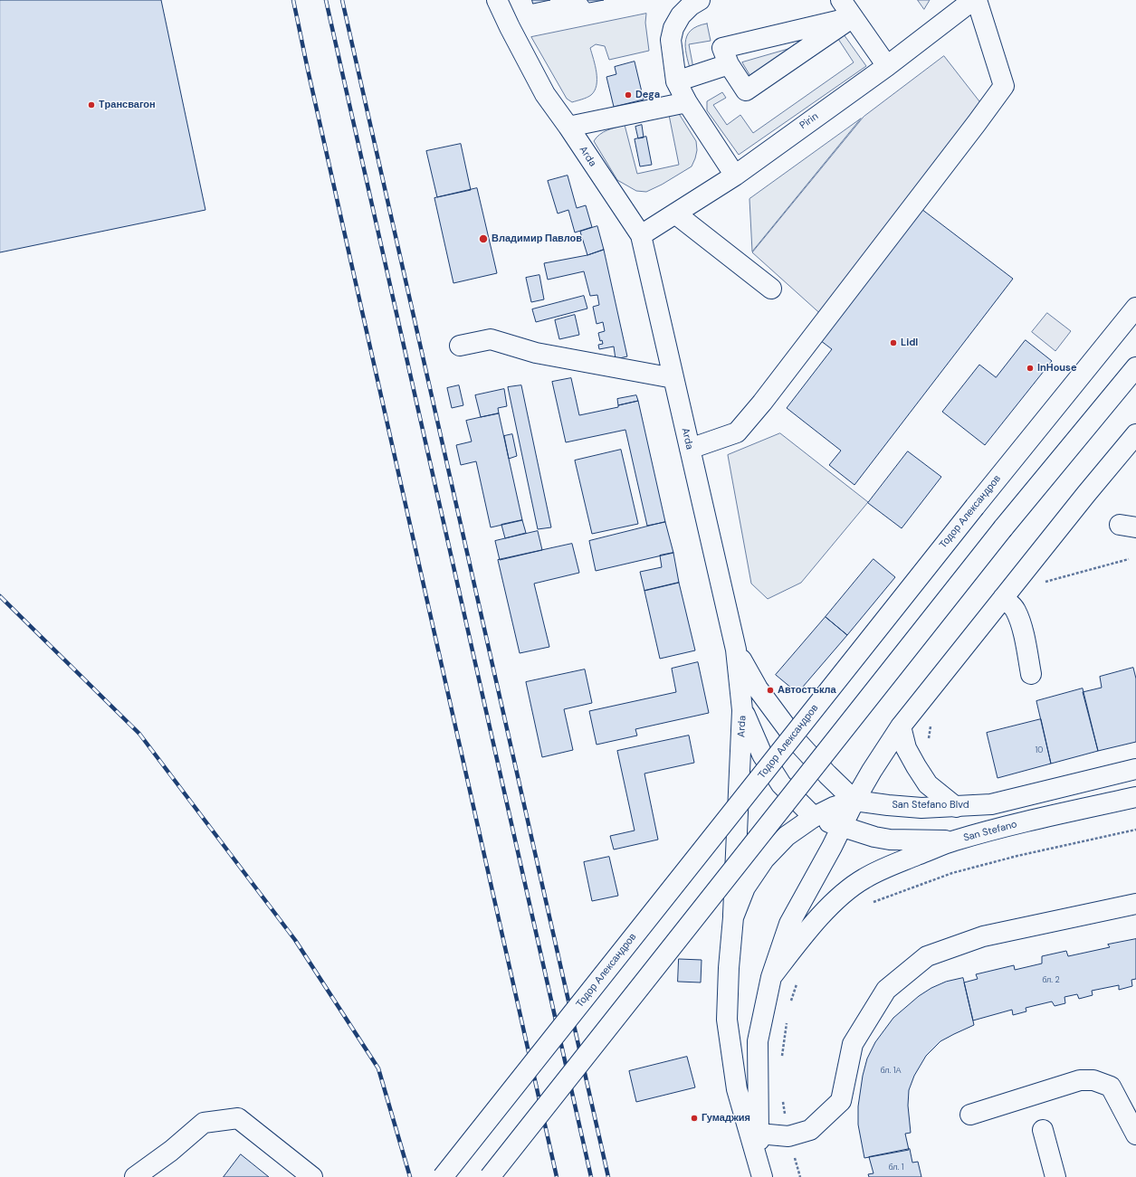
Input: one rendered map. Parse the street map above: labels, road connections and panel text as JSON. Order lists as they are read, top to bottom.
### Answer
{
  "streets": {
    "main road": [
      "Pirin",
      "Arda",
      "Тодор Александров",
      "San Stefano Blvd",
      "San Stefano"
    ]
  },
  "crossings": [
    ["Pirin", "Arda"],
    ["Arda", "San Stefano Blvd"]
  ],
  "places": [
    "Dega",
    "Tрансвагон",
    "Владимир Павлов",
    "Lidl",
    "InHouse",
    "Автостъкла",
    "Гумаджия"
  ],
  "house_numbers": [
    "10",
    "бл. 2",
    "бл. 1А",
    "бл. 1"
  ]
}
